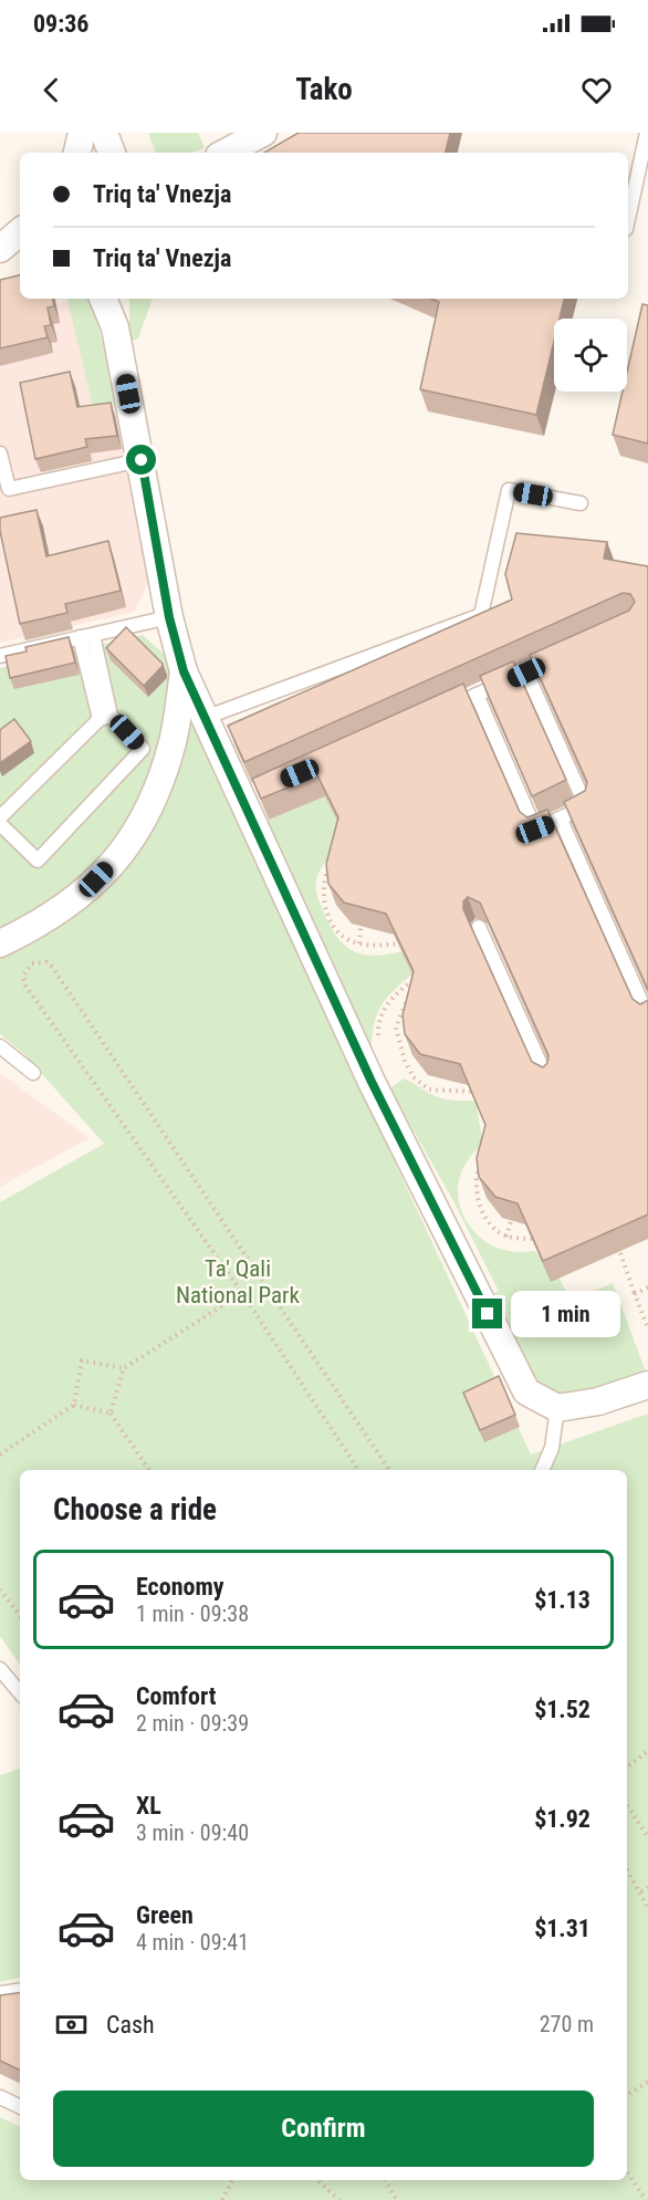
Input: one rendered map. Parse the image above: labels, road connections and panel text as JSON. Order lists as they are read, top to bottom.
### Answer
{
  "parks": ["Ta' Qali National Park"],
  "page": {
    "status": "09:36",
    "header": "Tako",
    "banner": ["Triq ta' Vnezja", "Triq ta' Vnezja"],
    "bubble": "1 min",
    "heading": "Choose a ride",
    "list": [
      {
        "name": "Economy",
        "note": "1 min · 09:38",
        "value": "$1.13"
      },
      {
        "name": "Comfort",
        "note": "2 min · 09:39",
        "value": "$1.52"
      },
      {
        "name": "XL",
        "note": "3 min · 09:40",
        "value": "$1.92"
      },
      {
        "name": "Green",
        "note": "4 min · 09:41",
        "value": "$1.31"
      }
    ],
    "pay": ["Cash", "270 m"],
    "buttons": "Confirm"
  }
}
